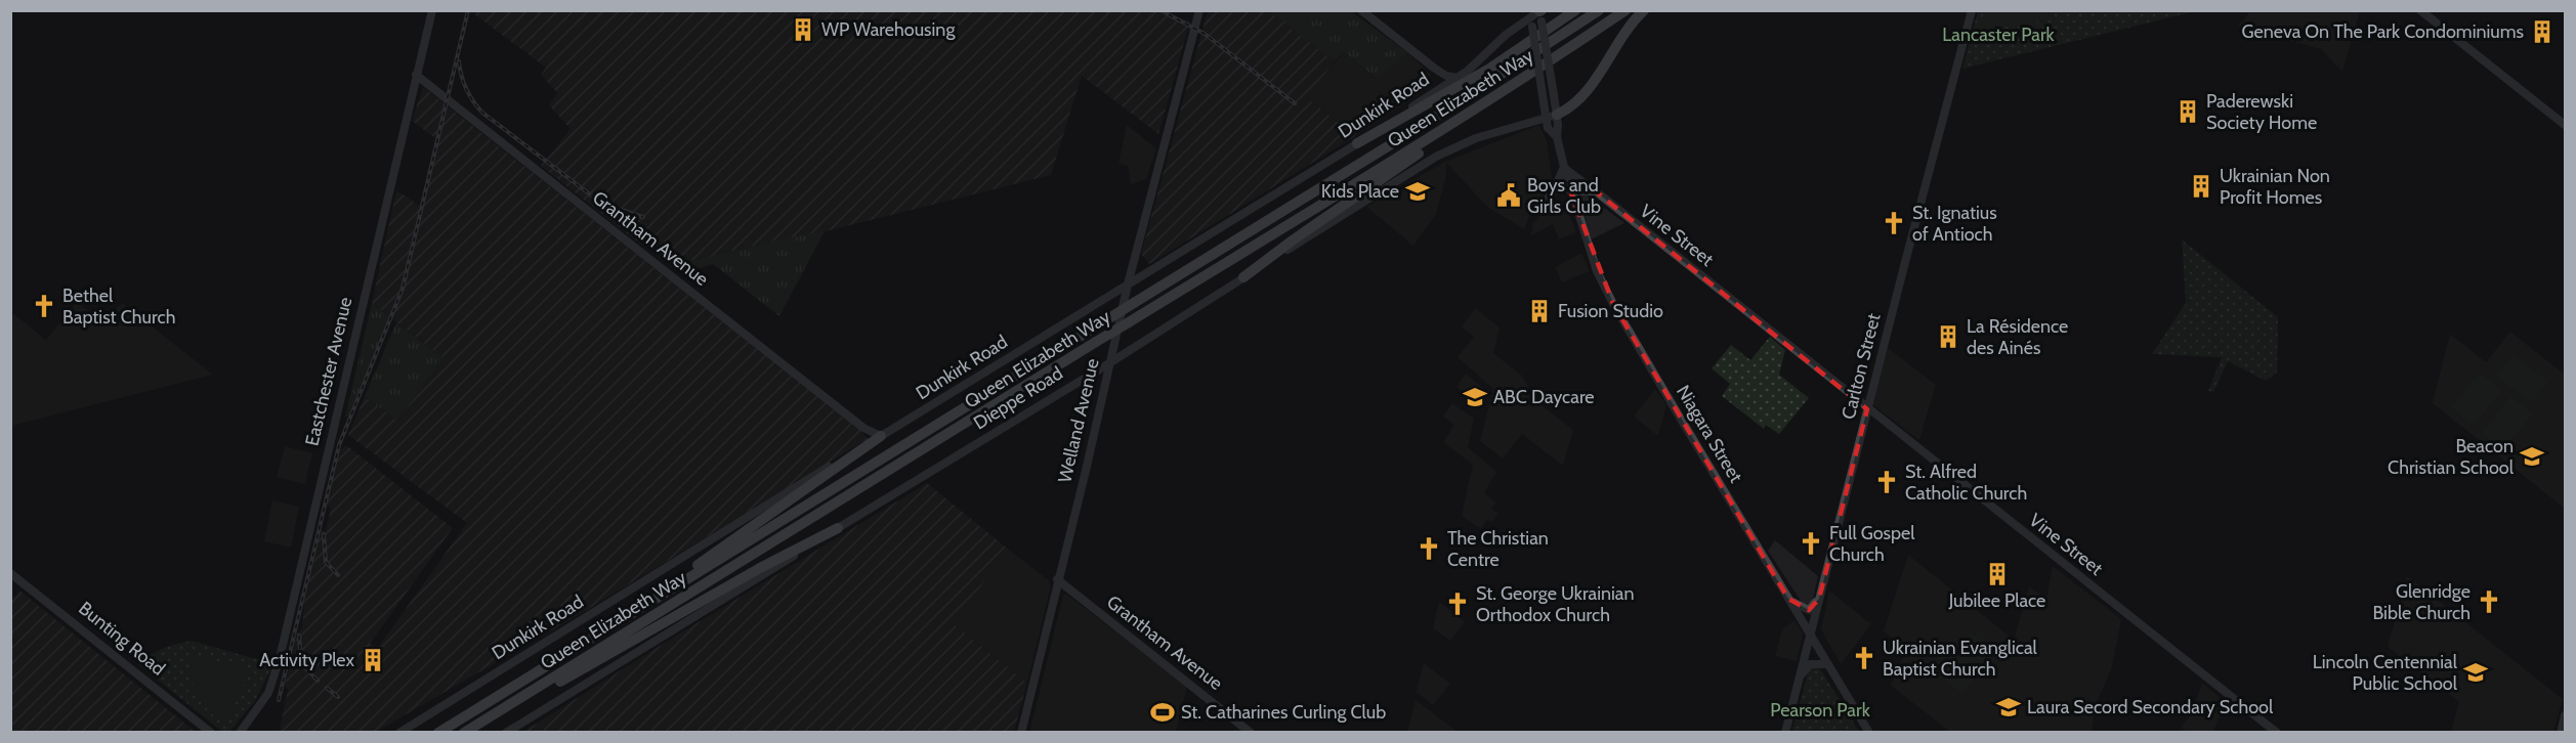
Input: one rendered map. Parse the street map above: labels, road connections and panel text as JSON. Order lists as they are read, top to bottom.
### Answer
{
  "streets": {
    "highway": ["Queen Elizabeth Way"],
    "street": [
      "Dunkirk Road",
      "Vine Street",
      "Grantham Avenue",
      "Carlton Street",
      "Eastchester Avenue",
      "Dieppe Road",
      "Welland Avenue",
      "Niagara Street",
      "Bunting Road"
    ]
  },
  "crossings": [
    ["Dunkirk Road", "Grantham Avenue"],
    ["Dunkirk Road", "Welland Avenue"],
    ["Dunkirk Road", "Niagara Street"],
    ["Vine Street", "Carlton Street"],
    ["Vine Street", "Niagara Street"],
    ["Grantham Avenue", "Eastchester Avenue"],
    ["Grantham Avenue", "Welland Avenue"],
    ["Carlton Street", "Niagara Street"],
    ["Dieppe Road", "Welland Avenue"],
    ["Dieppe Road", "Niagara Street"]
  ],
  "parks": ["Lancaster Park", "Pearson Park"],
  "places": {
    "building": [
      "WP Warehousing",
      "Geneva On The Park Condominiums",
      "Paderewski Society Home",
      "Ukrainian Non Profit Homes",
      "Fusion Studio",
      "La Résidence des Ainés",
      "Jubilee Place",
      "Activity Plex"
    ],
    "school or university": [
      "Kids Place",
      "ABC Daycare",
      "Beacon Christian School",
      "Lincoln Centennial Public School",
      "Laura Secord Secondary School"
    ],
    "public building": ["Boys and Girls Club"],
    "church": [
      "St. Ignatius of Antioch",
      "Bethel Baptist Church",
      "St. Alfred Catholic Church",
      "Full Gospel Church",
      "The Christian Centre",
      "Glenridge Bible Church",
      "St. George Ukrainian Orthodox Church",
      "Ukrainian Evanglical Baptist Church"
    ],
    "sports": ["St. Catharines Curling Club"]
  }
}
